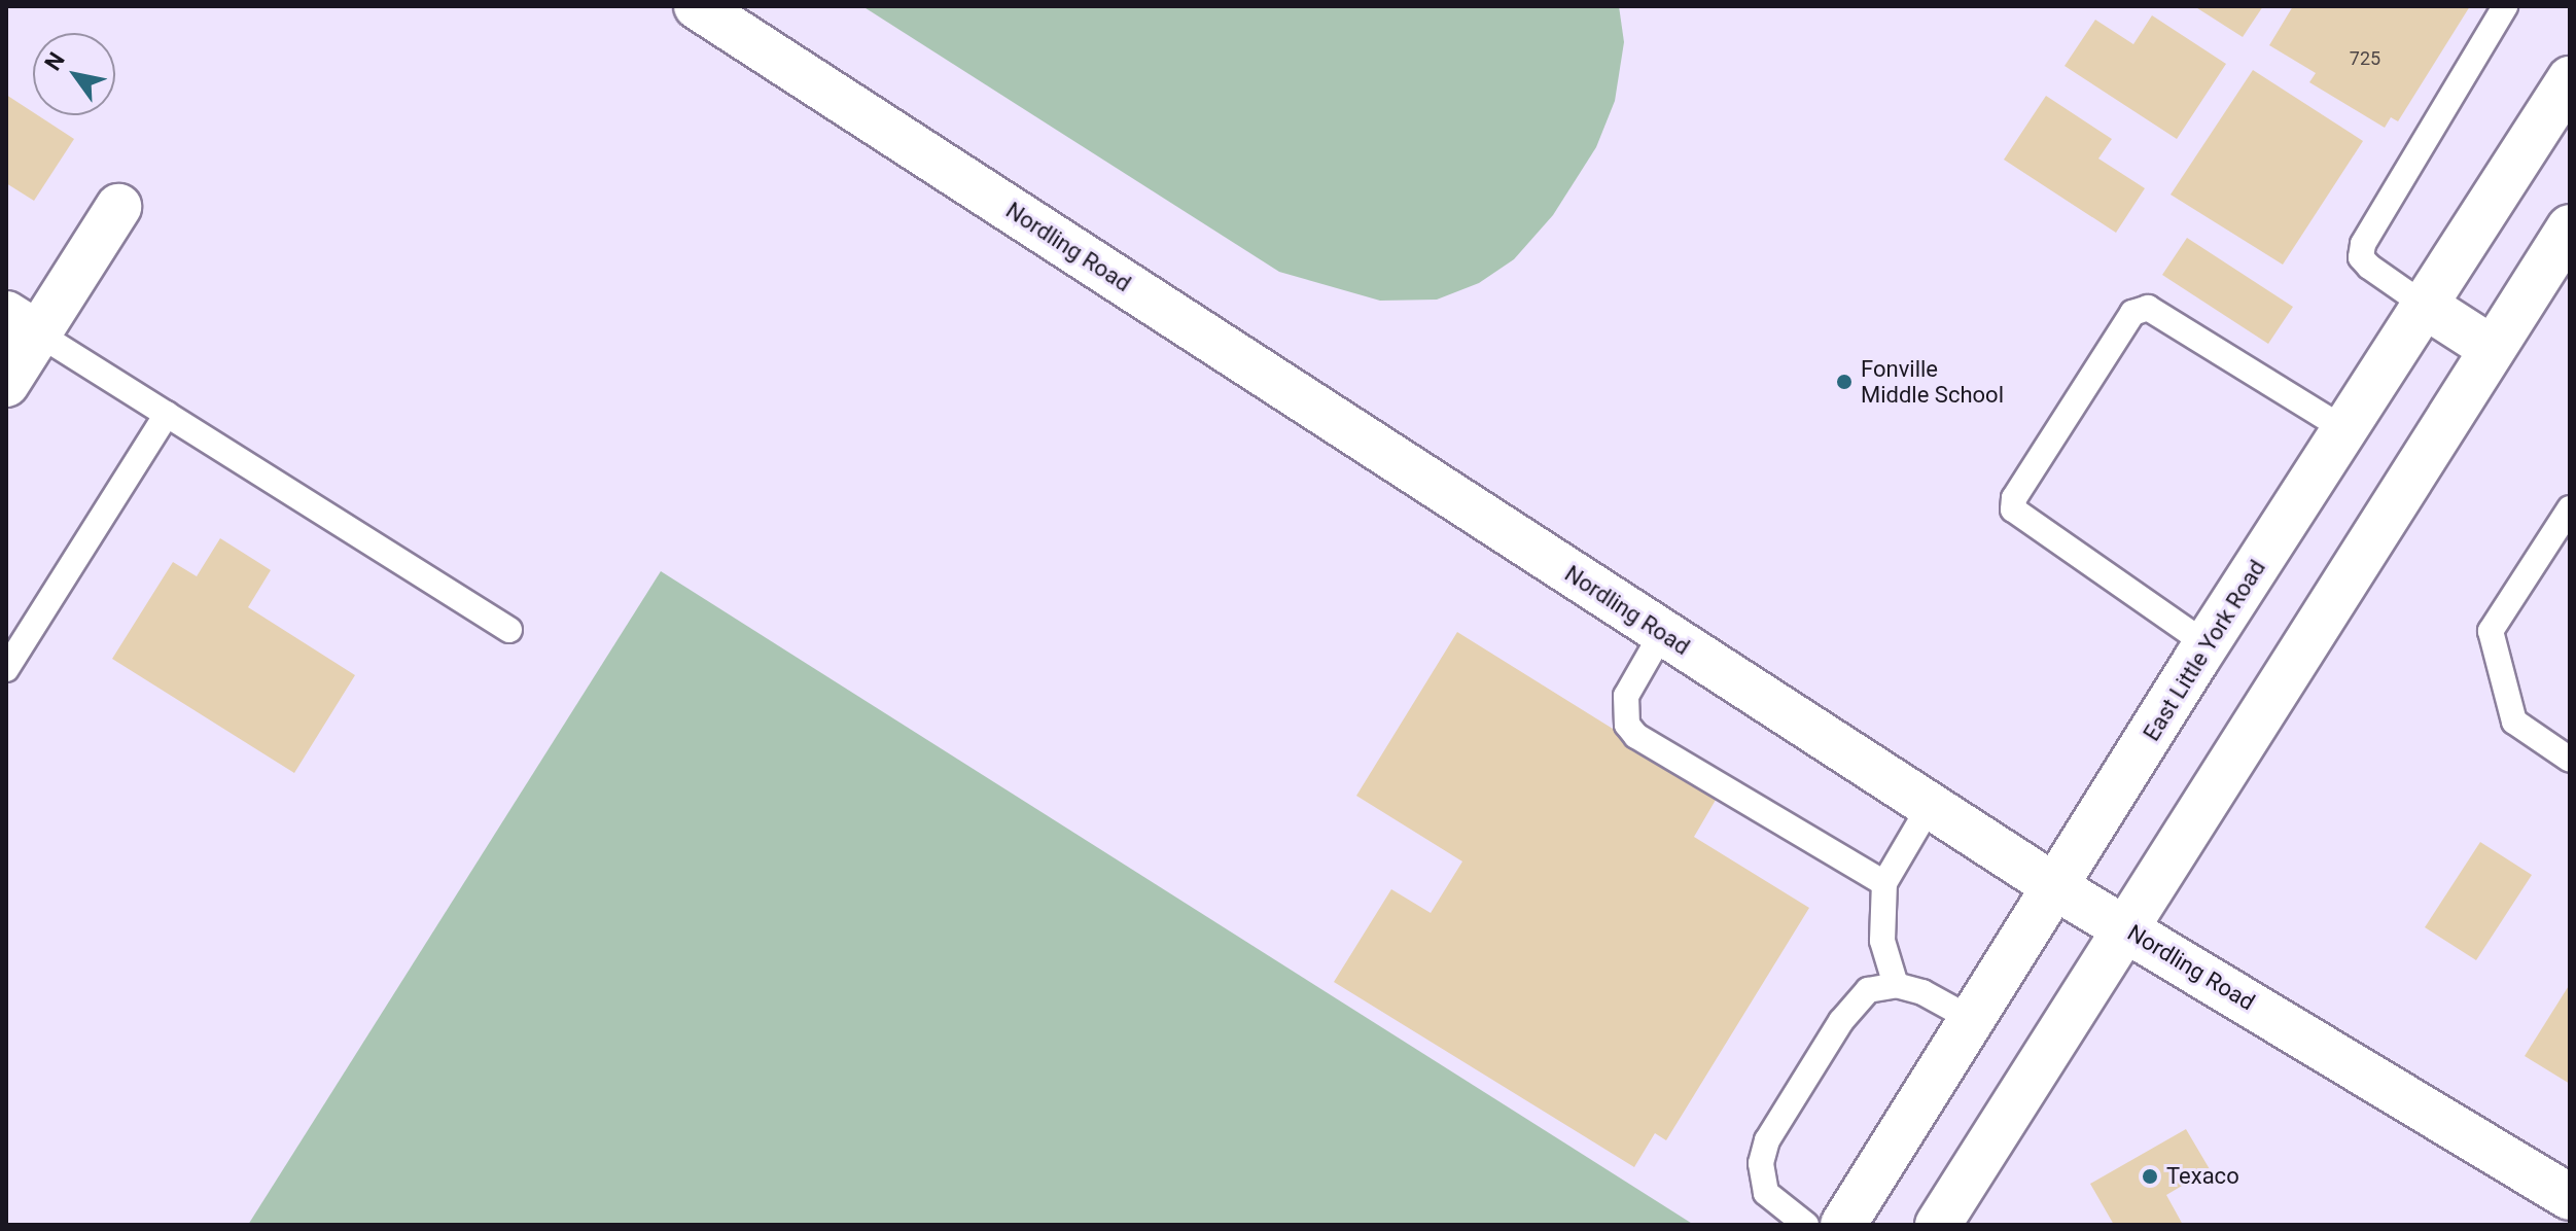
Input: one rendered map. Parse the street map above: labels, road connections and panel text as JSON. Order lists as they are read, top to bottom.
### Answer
{
  "streets": {
    "main road": ["Nordling Road", "East Little York Road"]
  },
  "crossings": [
    ["Nordling Road", "East Little York Road"]
  ],
  "places": ["Fonville Middle School", "Texaco"],
  "house_numbers": ["725"],
  "north": "top left"
}
